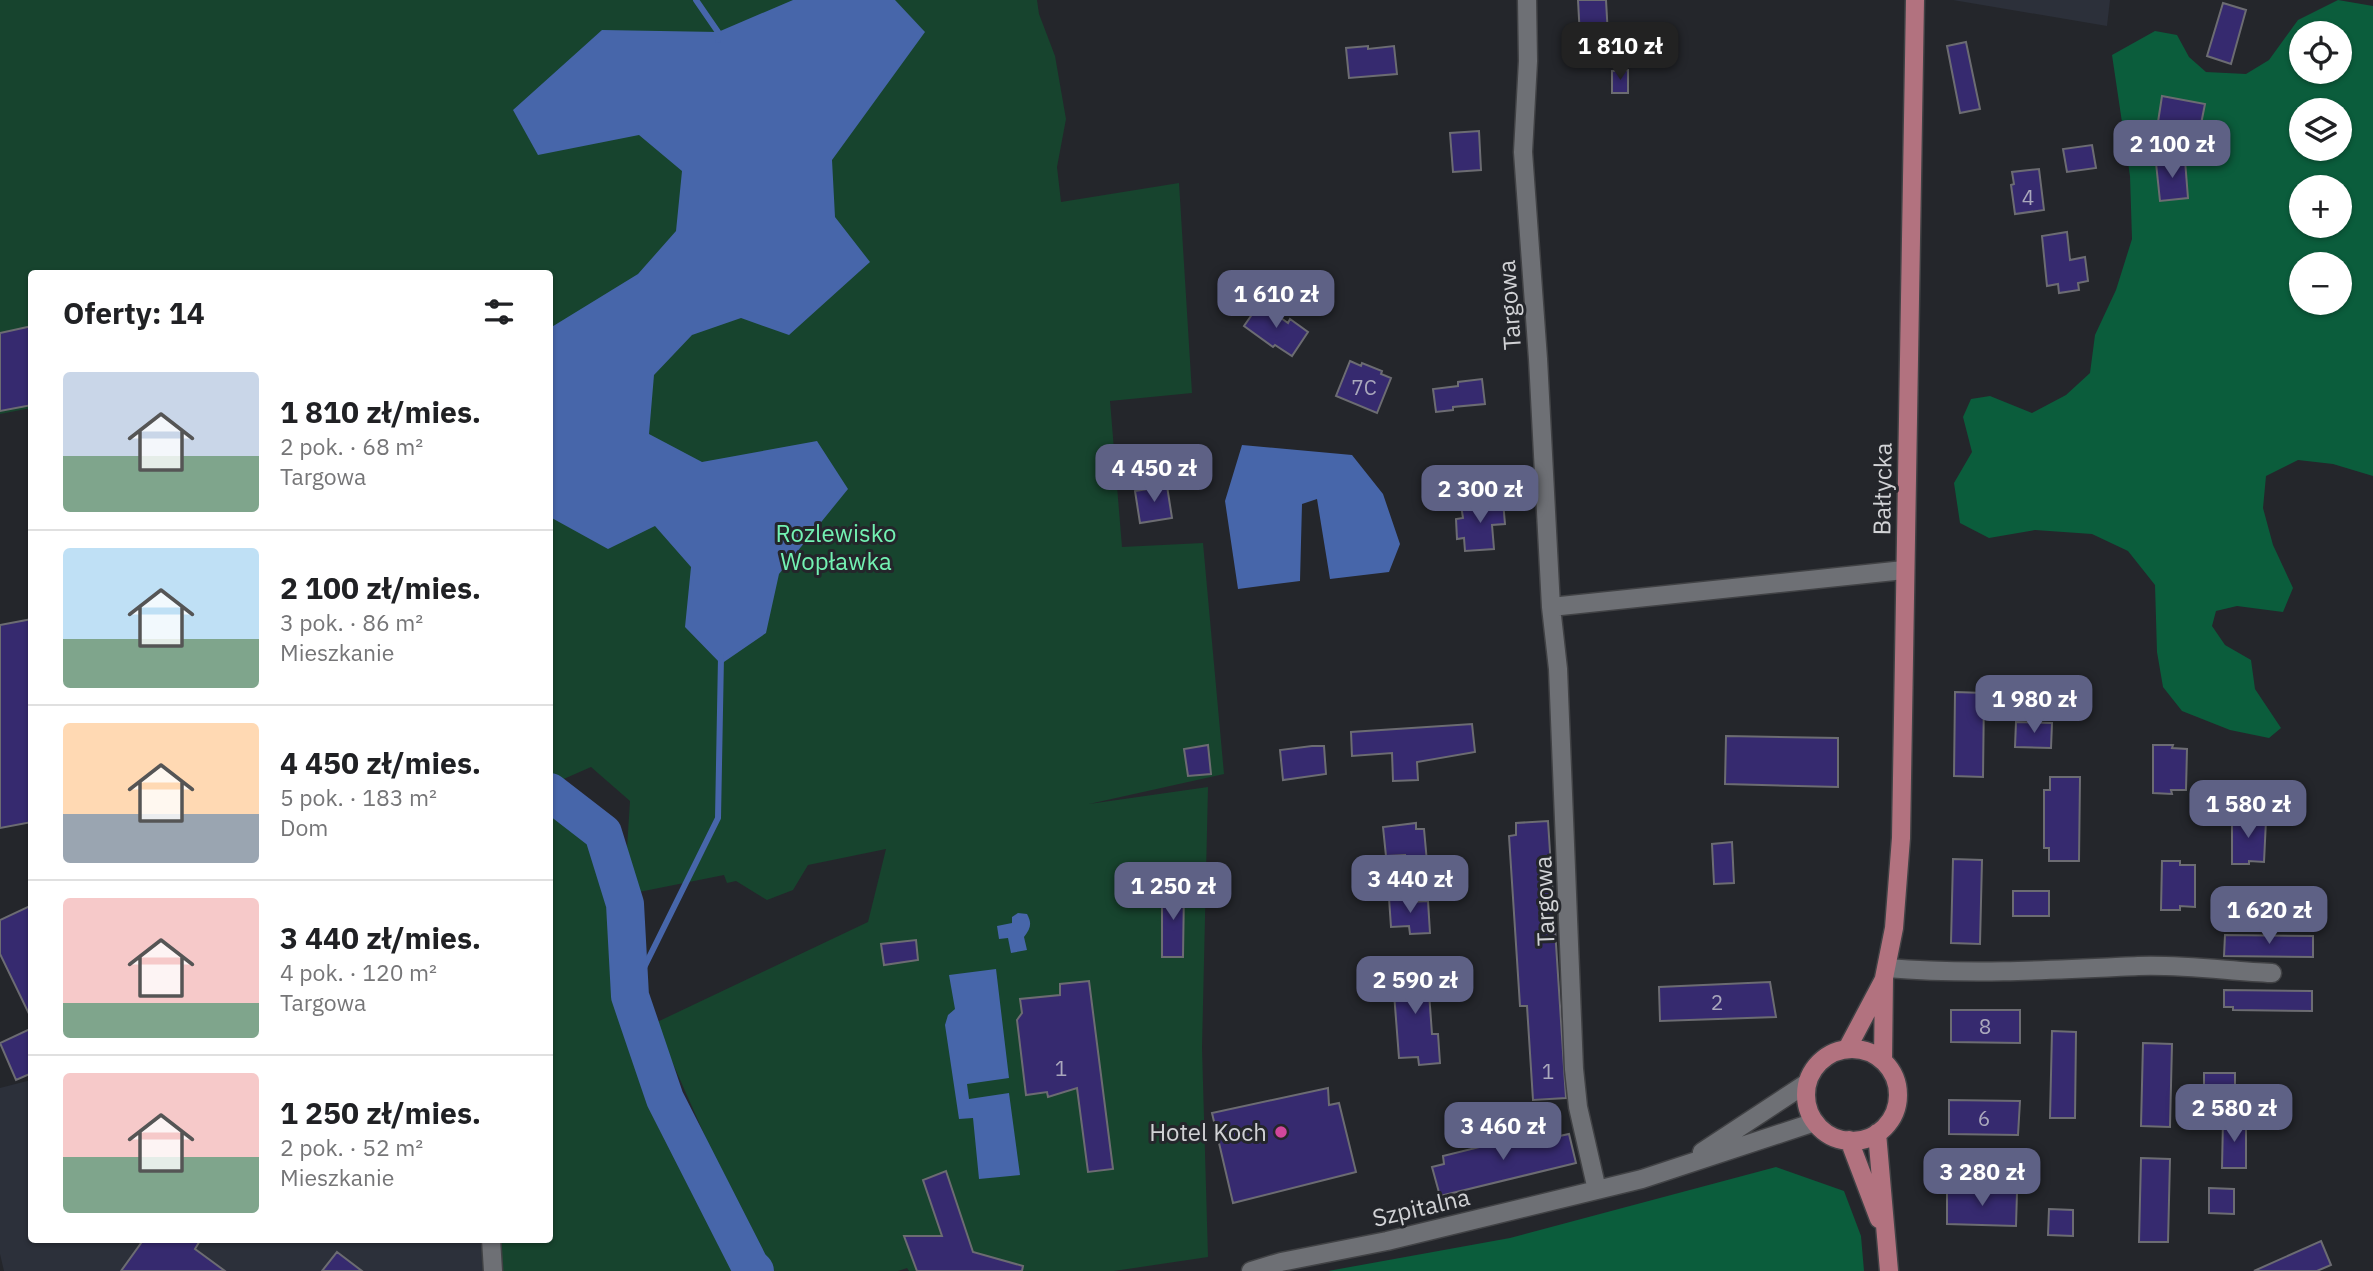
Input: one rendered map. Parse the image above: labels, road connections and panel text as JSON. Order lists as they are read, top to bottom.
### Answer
{
  "streets": {
    "main road": ["Bałtycka"],
    "street": ["Targowa", "Szpitalna"]
  },
  "crossings": [
    ["Targowa", "Szpitalna"],
    ["Bałtycka", "Szpitalna"]
  ],
  "parks": ["Rozlewisko Wopławka"],
  "places": ["Hotel Koch"],
  "house_numbers": [
    "4",
    "7C",
    "2",
    "8",
    "1",
    "1",
    "6"
  ],
  "page": {
    "map_buttons": ["+", "−"],
    "price": [
      "1 810 zł",
      "2 100 zł",
      "1 610 zł",
      "4 450 zł",
      "2 300 zł",
      "1 980 zł",
      "1 580 zł",
      "3 440 zł",
      "1 250 zł",
      "1 620 zł",
      "2 590 zł",
      "2 580 zł",
      "3 460 zł",
      "3 280 zł"
    ],
    "heading": "Oferty: 14",
    "list": [
      {
        "name": "1 810 zł/mies.",
        "note": "2 pok. · 68 m² · Targowa"
      },
      {
        "name": "2 100 zł/mies.",
        "note": "3 pok. · 86 m² · Mieszkanie"
      },
      {
        "name": "4 450 zł/mies.",
        "note": "5 pok. · 183 m² · Dom"
      },
      {
        "name": "3 440 zł/mies.",
        "note": "4 pok. · 120 m² · Targowa"
      },
      {
        "name": "1 250 zł/mies.",
        "note": "2 pok. · 52 m² · Mieszkanie"
      }
    ]
  }
}
